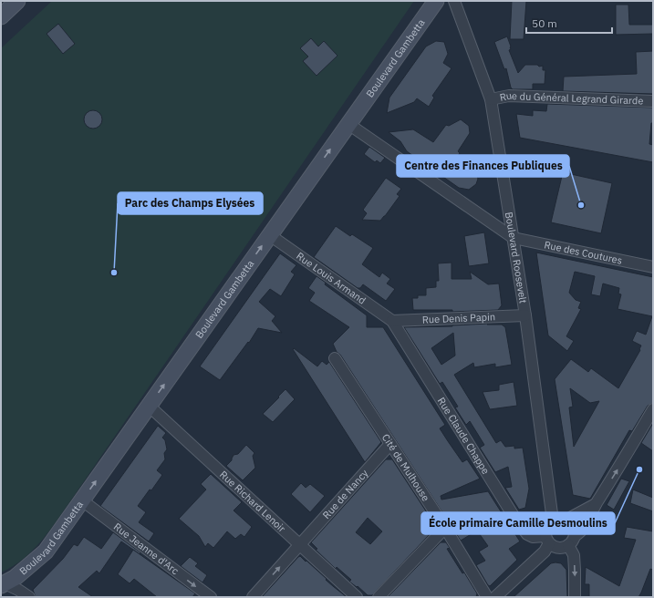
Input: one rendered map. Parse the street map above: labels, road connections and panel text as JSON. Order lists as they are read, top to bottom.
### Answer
{
  "streets": {
    "main road": ["Boulevard Gambetta"],
    "street": [
      "Rue du Général Legrand Girarde",
      "Rue des Coutures",
      "Boulevard Roosevelt",
      "Rue Louis Armand",
      "Rue Denis Papin",
      "Rue Claude Chappe",
      "Cité de Mulhouse",
      "Rue de Nancy",
      "Rue Richard Lenoir",
      "Rue Jeanne d'Arc"
    ]
  },
  "crossings": [
    ["Boulevard Gambetta", "Rue Louis Armand"],
    ["Boulevard Gambetta", "Rue Richard Lenoir"],
    ["Boulevard Gambetta", "Rue Jeanne d'Arc"],
    ["Rue du Général Legrand Girarde", "Boulevard Roosevelt"],
    ["Rue des Coutures", "Boulevard Roosevelt"],
    ["Boulevard Roosevelt", "Rue Denis Papin"],
    ["Boulevard Roosevelt", "Rue Claude Chappe"],
    ["Rue Louis Armand", "Rue Denis Papin"],
    ["Rue Louis Armand", "Rue Claude Chappe"],
    ["Rue Denis Papin", "Rue Claude Chappe"],
    ["Cité de Mulhouse", "Rue de Nancy"],
    ["Rue de Nancy", "Rue Richard Lenoir"]
  ],
  "one_way": ["Boulevard Gambetta", "Rue Jeanne d'Arc"],
  "places": ["Centre des Finances Publiques", "Parc des Champs Elysées", "École primaire Camille Desmoulins"],
  "scale_bar": "50 m"
}
